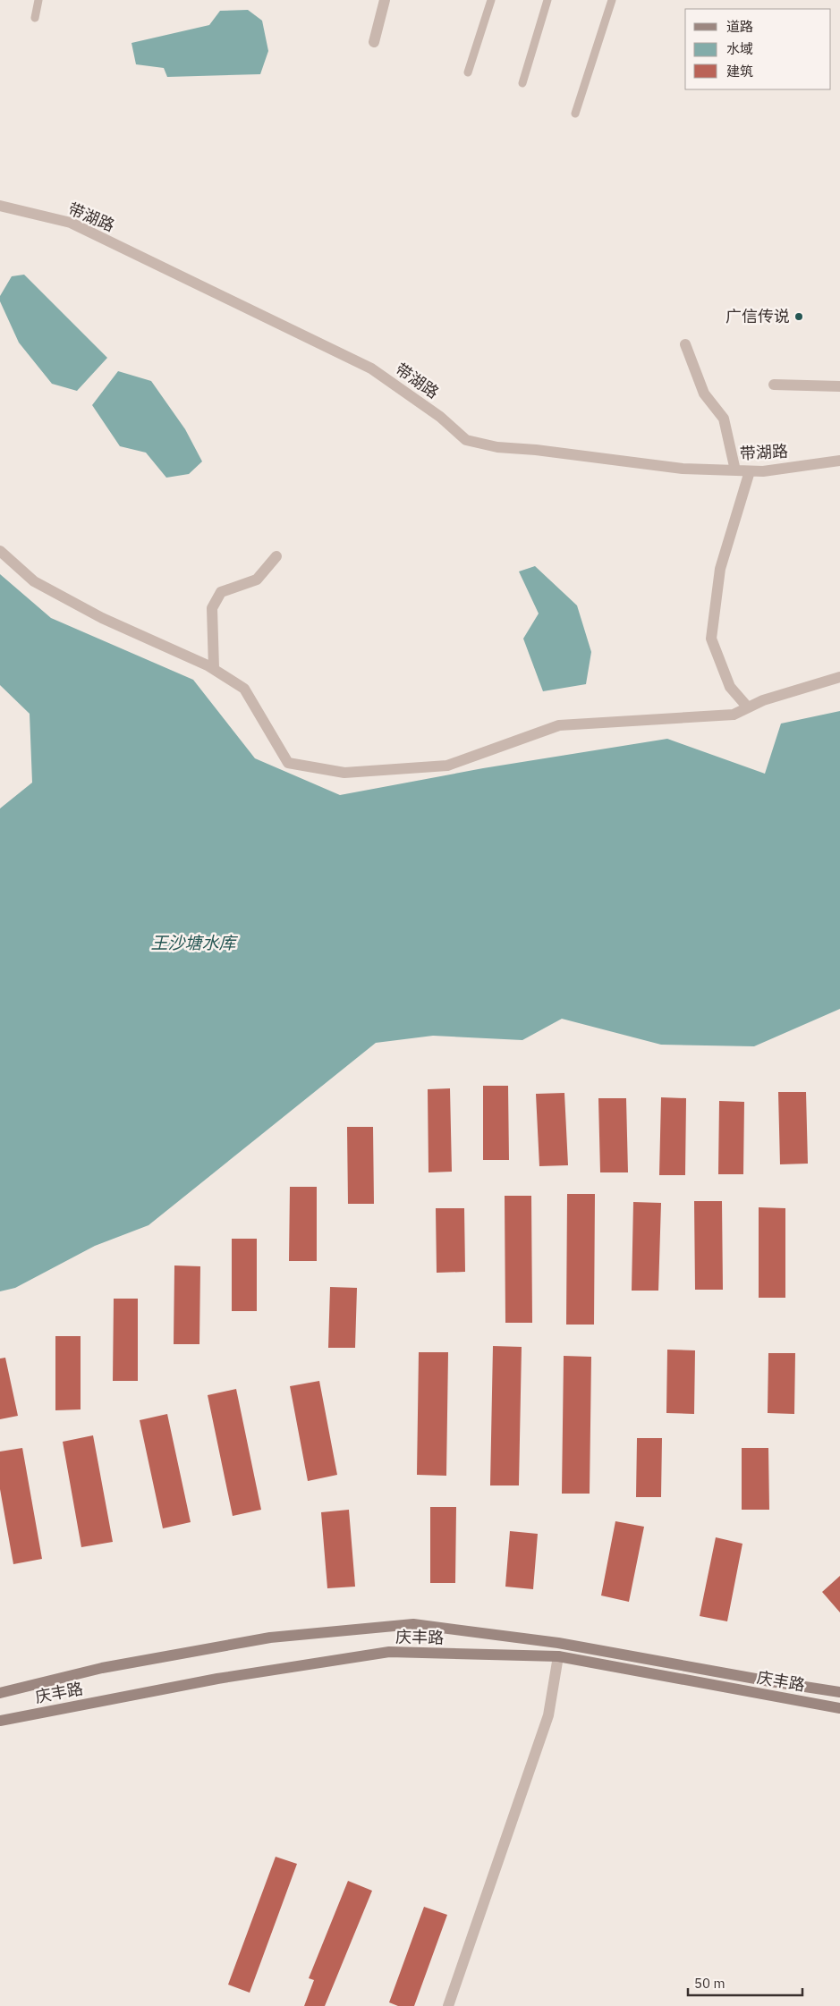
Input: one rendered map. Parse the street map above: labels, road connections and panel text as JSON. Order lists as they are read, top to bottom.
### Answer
{
  "streets": {
    "main road": ["庆丰路"],
    "street": ["带湖路"]
  },
  "water": ["王沙塘水库"],
  "places": ["广信传说"],
  "legend": ["道路", "水域", "建筑"],
  "scale_bar": "50 m"
}
